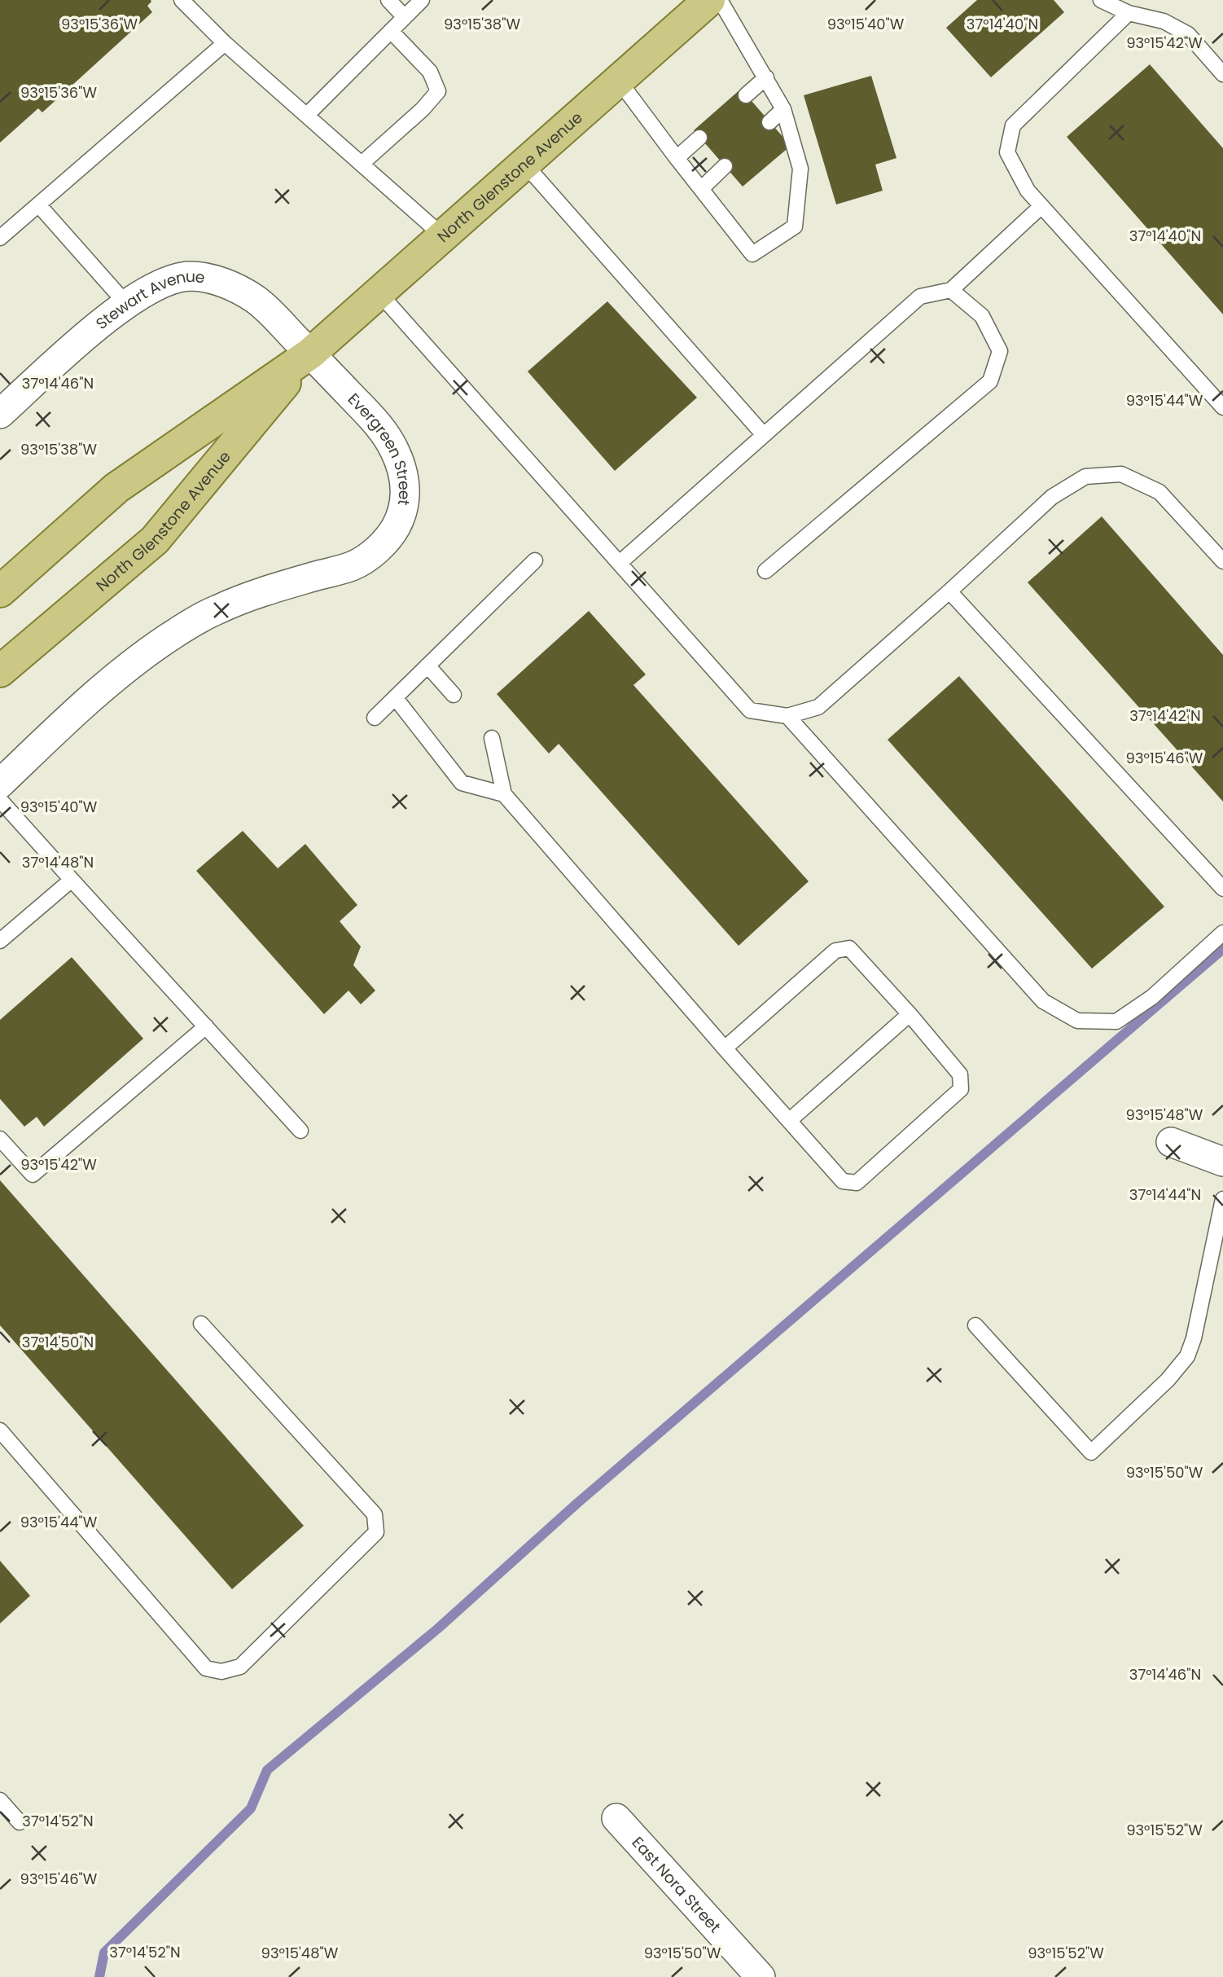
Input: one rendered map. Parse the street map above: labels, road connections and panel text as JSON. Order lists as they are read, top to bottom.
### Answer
{
  "streets": {
    "main road": ["North Glenstone Avenue"],
    "street": ["Stewart Avenue", "Evergreen Street", "East Nora Street"]
  },
  "crossings": [
    ["North Glenstone Avenue", "Stewart Avenue"],
    ["North Glenstone Avenue", "Evergreen Street"],
    ["Stewart Avenue", "Evergreen Street"]
  ],
  "coordinates": [
    "93°15'36\"W",
    "93°15'38\"W",
    "93°15'40\"W",
    "37°14'40\"N",
    "93°15'42\"W",
    "37°14'46\"N",
    "93°15'44\"W",
    "37°14'42\"N",
    "93°15'46\"W",
    "37°14'48\"N",
    "93°15'48\"W",
    "37°14'44\"N",
    "37°14'50\"N",
    "93°15'50\"W",
    "37°14'52\"N",
    "93°15'52\"W"
  ]
}
